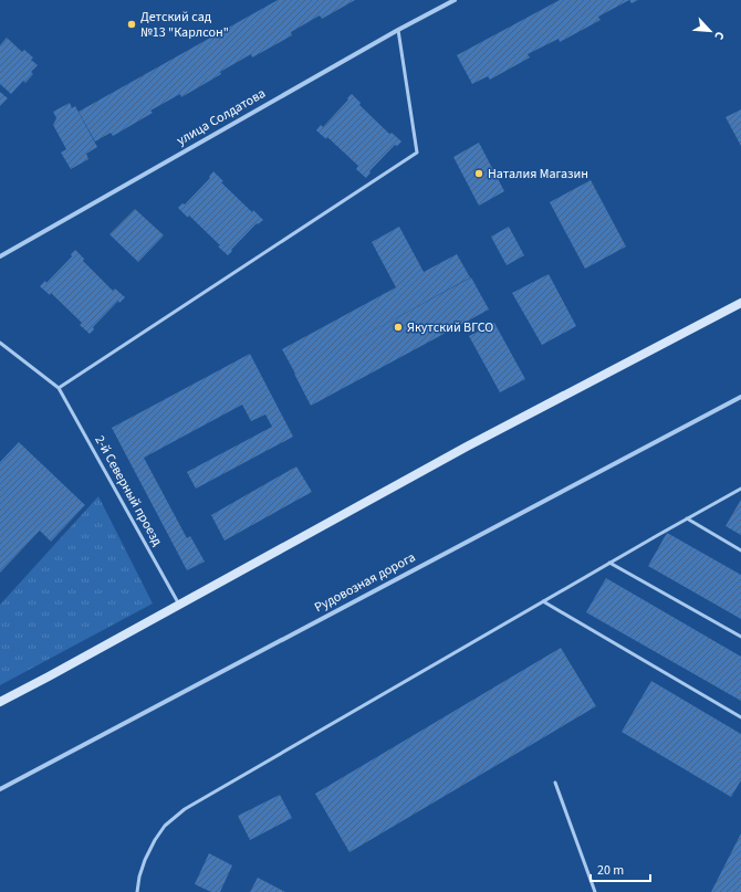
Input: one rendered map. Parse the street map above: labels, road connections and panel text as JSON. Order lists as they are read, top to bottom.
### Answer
{
  "streets": {
    "street": ["улица Солдатова", "Рудовозная дорога"],
    "lane": ["2-й Северный проезд"]
  },
  "places": ["Детский сад №13 \"Карлсон\"", "Наталия Магазин", "Якутский ВГСО"],
  "scale_bar": "20 m",
  "north": "bottom right"
}
